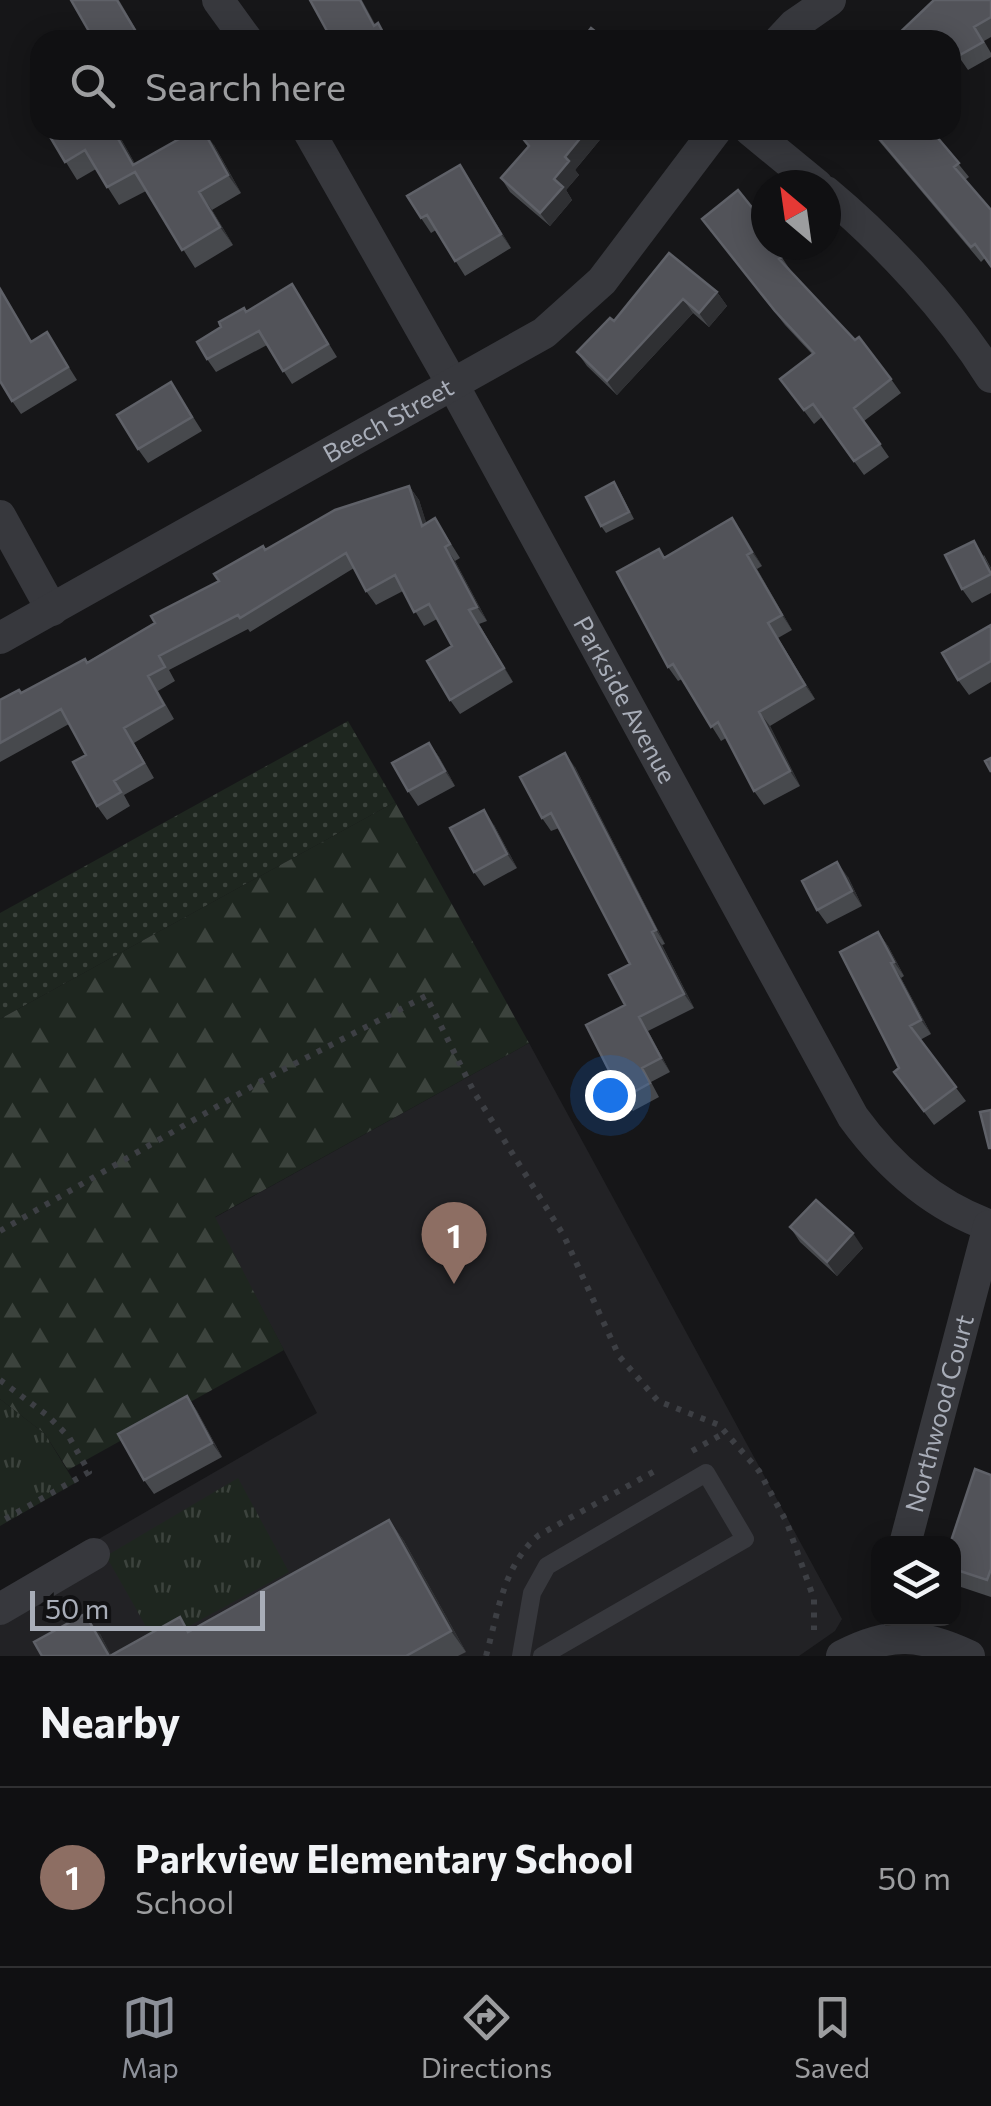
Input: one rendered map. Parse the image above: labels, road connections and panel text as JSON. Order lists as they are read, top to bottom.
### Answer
{
  "streets": {
    "street": ["Beech Street", "Parkside Avenue", "Northwood Court"]
  },
  "crossings": [
    ["Beech Street", "Parkside Avenue"],
    ["Parkside Avenue", "Northwood Court"]
  ],
  "scale_bar": "50 m",
  "north": "top left",
  "page": {
    "search": "Search here",
    "pins": "1",
    "scale": "50 m",
    "heading": "Nearby",
    "list": [
      {
        "mark": "1",
        "name": "Parkview Elementary School",
        "note": "School",
        "value": "50 m"
      }
    ],
    "nav": ["Map", "Directions", "Saved"]
  }
}
